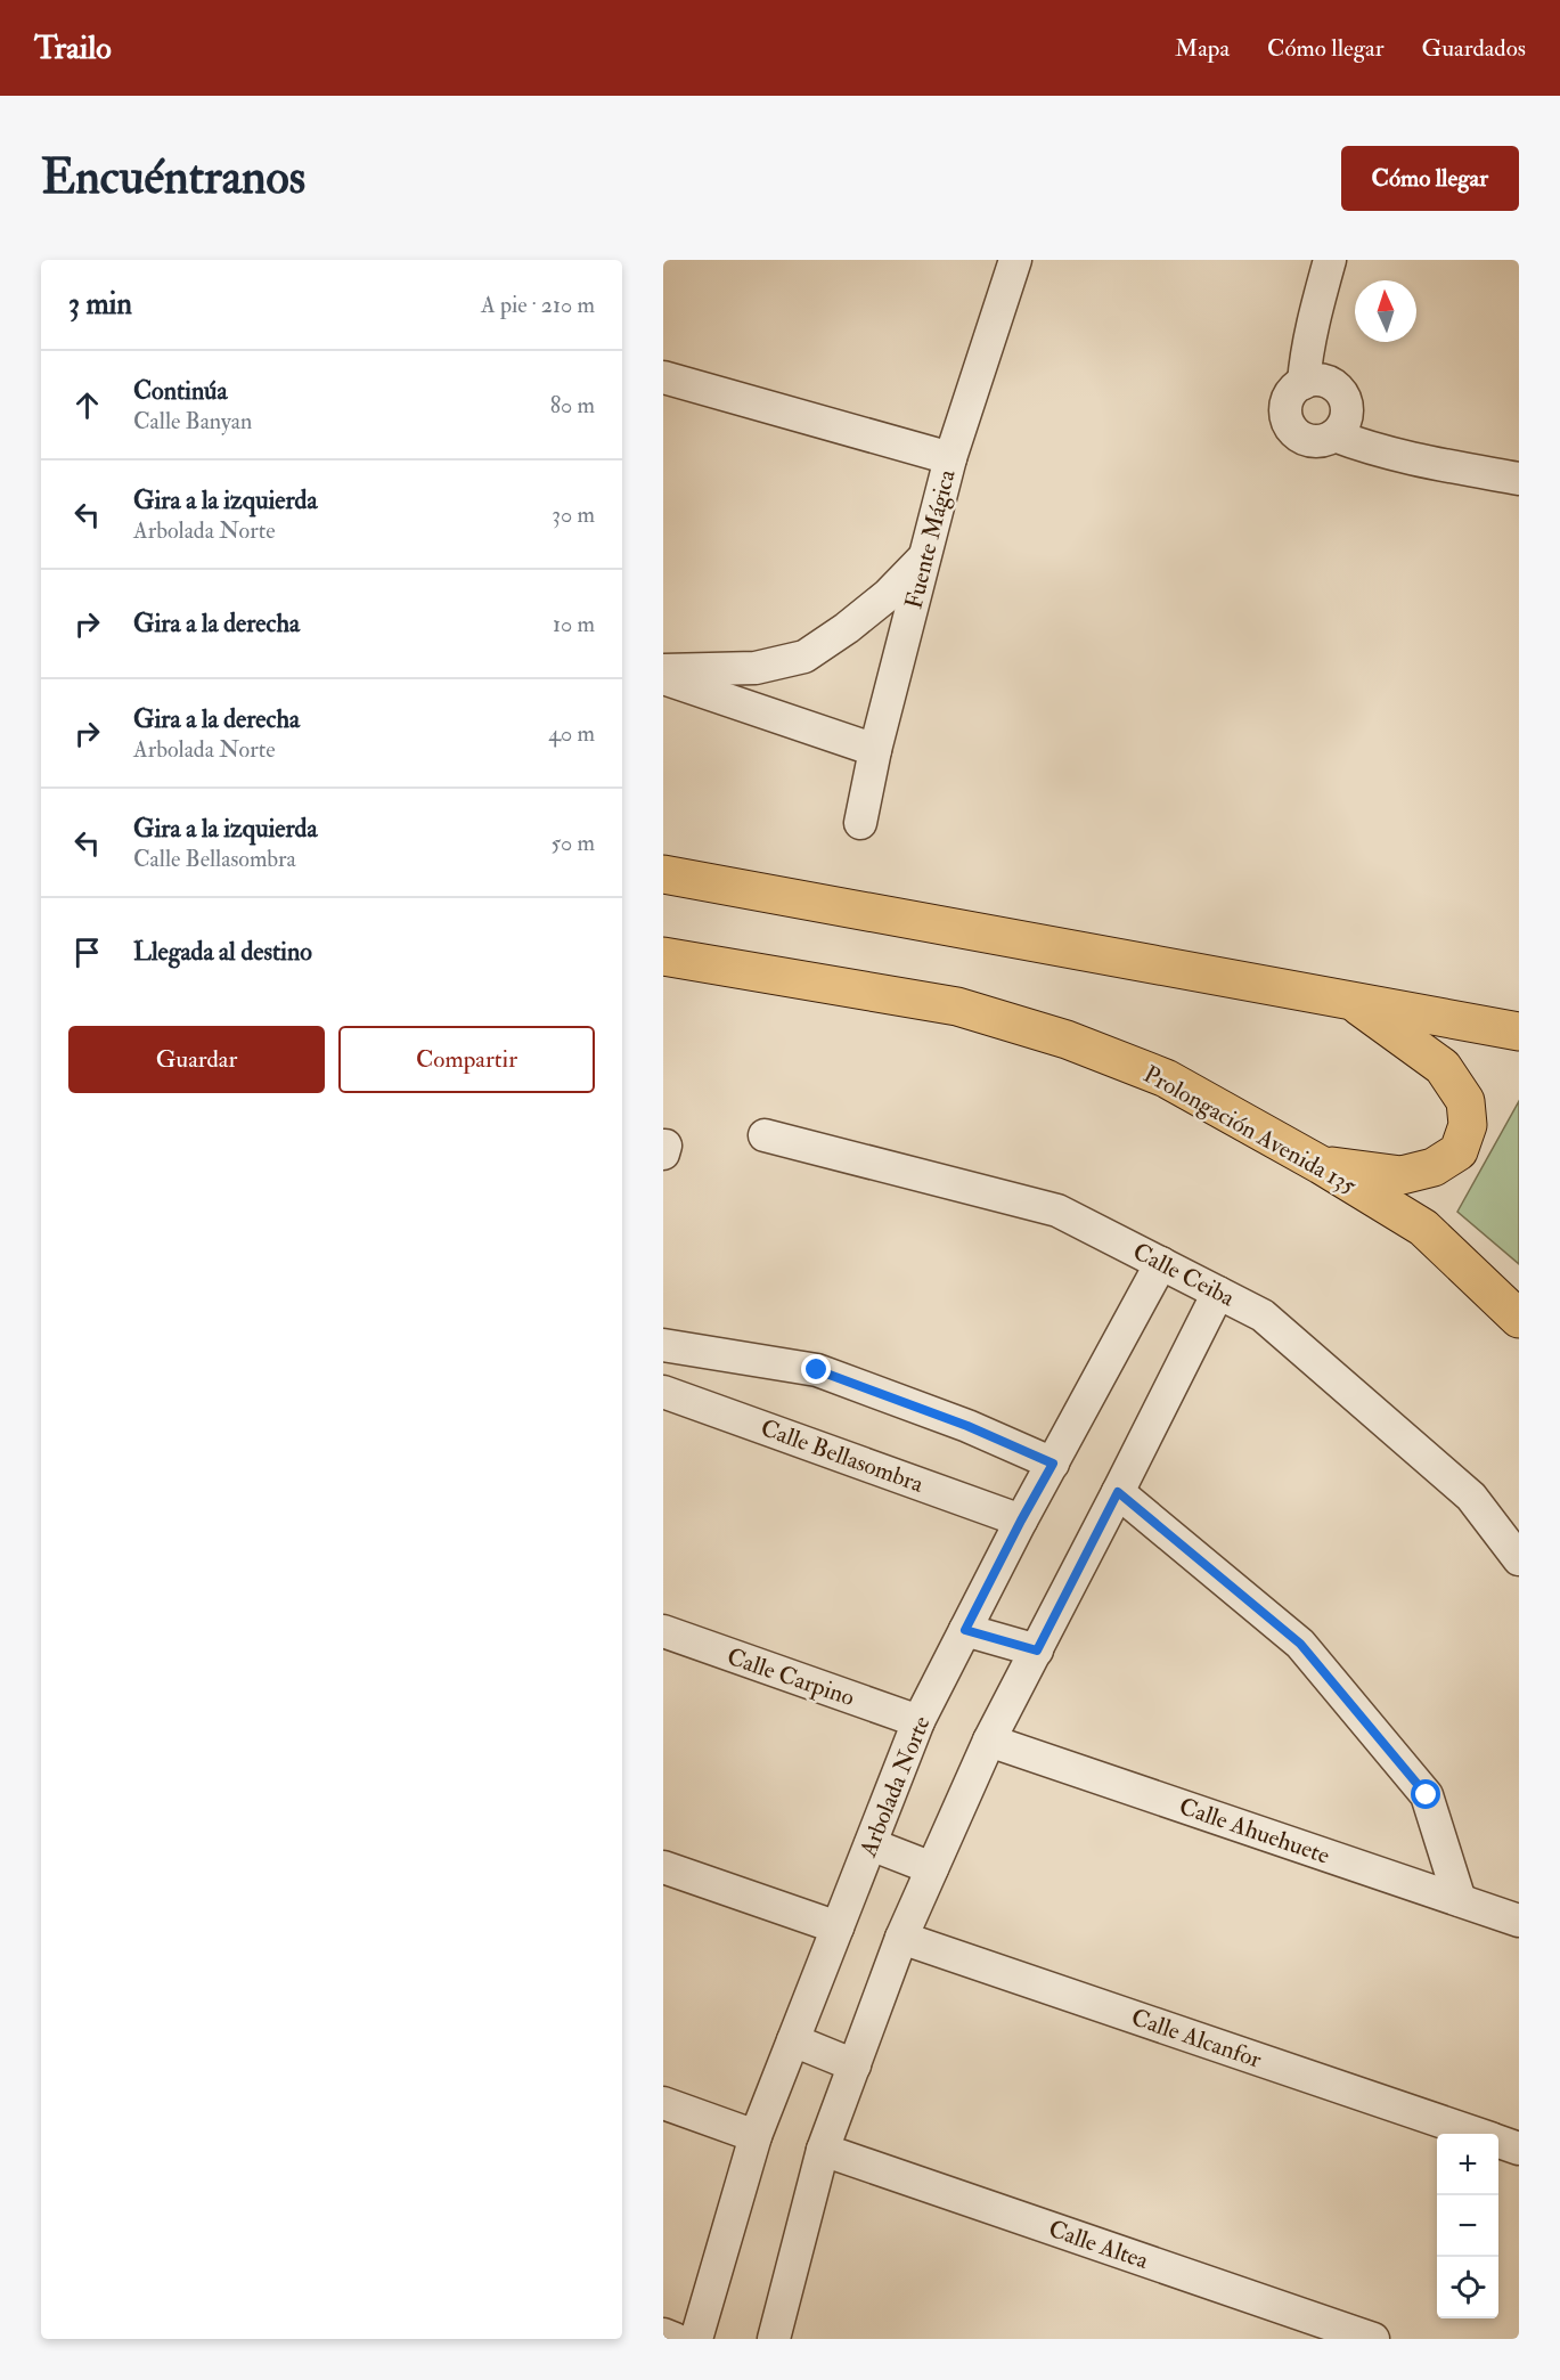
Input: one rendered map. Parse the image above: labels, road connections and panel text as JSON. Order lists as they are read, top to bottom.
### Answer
{
  "streets": {
    "main road": ["Prolongación Avenida 135"],
    "street": [
      "Fuente Mágica",
      "Calle Ceiba",
      "Calle Bellasombra",
      "Calle Carpino",
      "Arbolada Norte",
      "Calle Ahuehuete",
      "Calle Alcanfor",
      "Calle Altea"
    ]
  },
  "crossings": [
    ["Calle Ceiba", "Arbolada Norte"],
    ["Calle Bellasombra", "Arbolada Norte"],
    ["Calle Carpino", "Arbolada Norte"]
  ],
  "north": "top",
  "page": {
    "header": "Trailo",
    "nav": ["Mapa", "Cómo llegar", "Guardados"],
    "buttons": [
      "Cómo llegar",
      ["Guardar", "Compartir"]
    ],
    "title": "Encuéntranos",
    "heading": ["3 min", "A pie · 210 m"],
    "list": [
      ["Continúa", "Calle Banyan", "80 m"],
      ["Gira a la izquierda", "Arbolada Norte", "30 m"],
      ["Gira a la derecha", "10 m"],
      ["Gira a la derecha", "Arbolada Norte", "40 m"],
      ["Gira a la izquierda", "Calle Bellasombra", "50 m"],
      "Llegada al destino"
    ],
    "map_buttons": ["+", "−"]
  }
}
